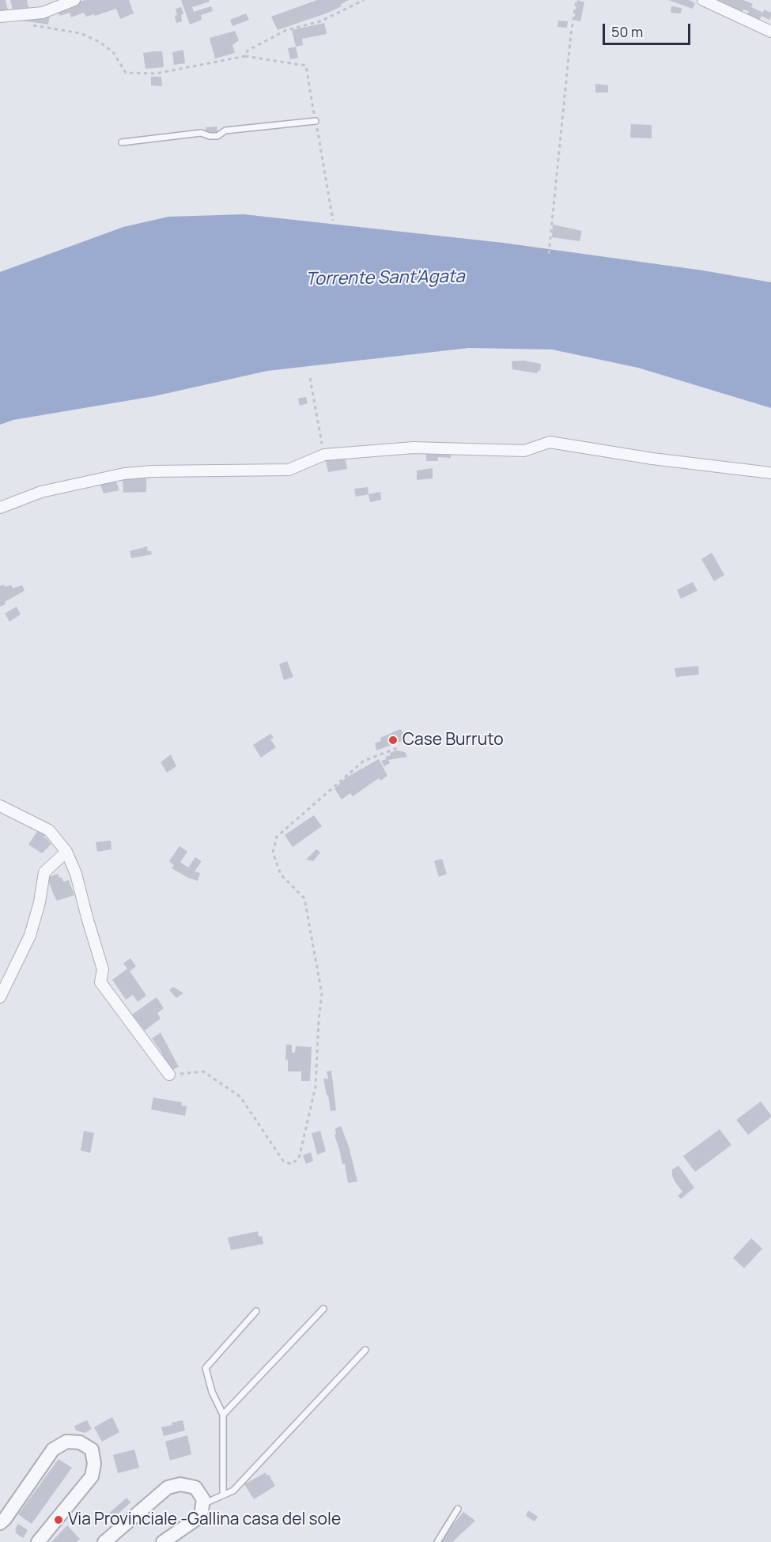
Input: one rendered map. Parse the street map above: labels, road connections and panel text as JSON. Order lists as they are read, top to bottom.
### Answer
{
  "water": ["Torrente Sant'Agata"],
  "places": ["Case Burruto", "Via Provinciale -Gallina casa del sole"],
  "scale_bar": "50 m"
}
